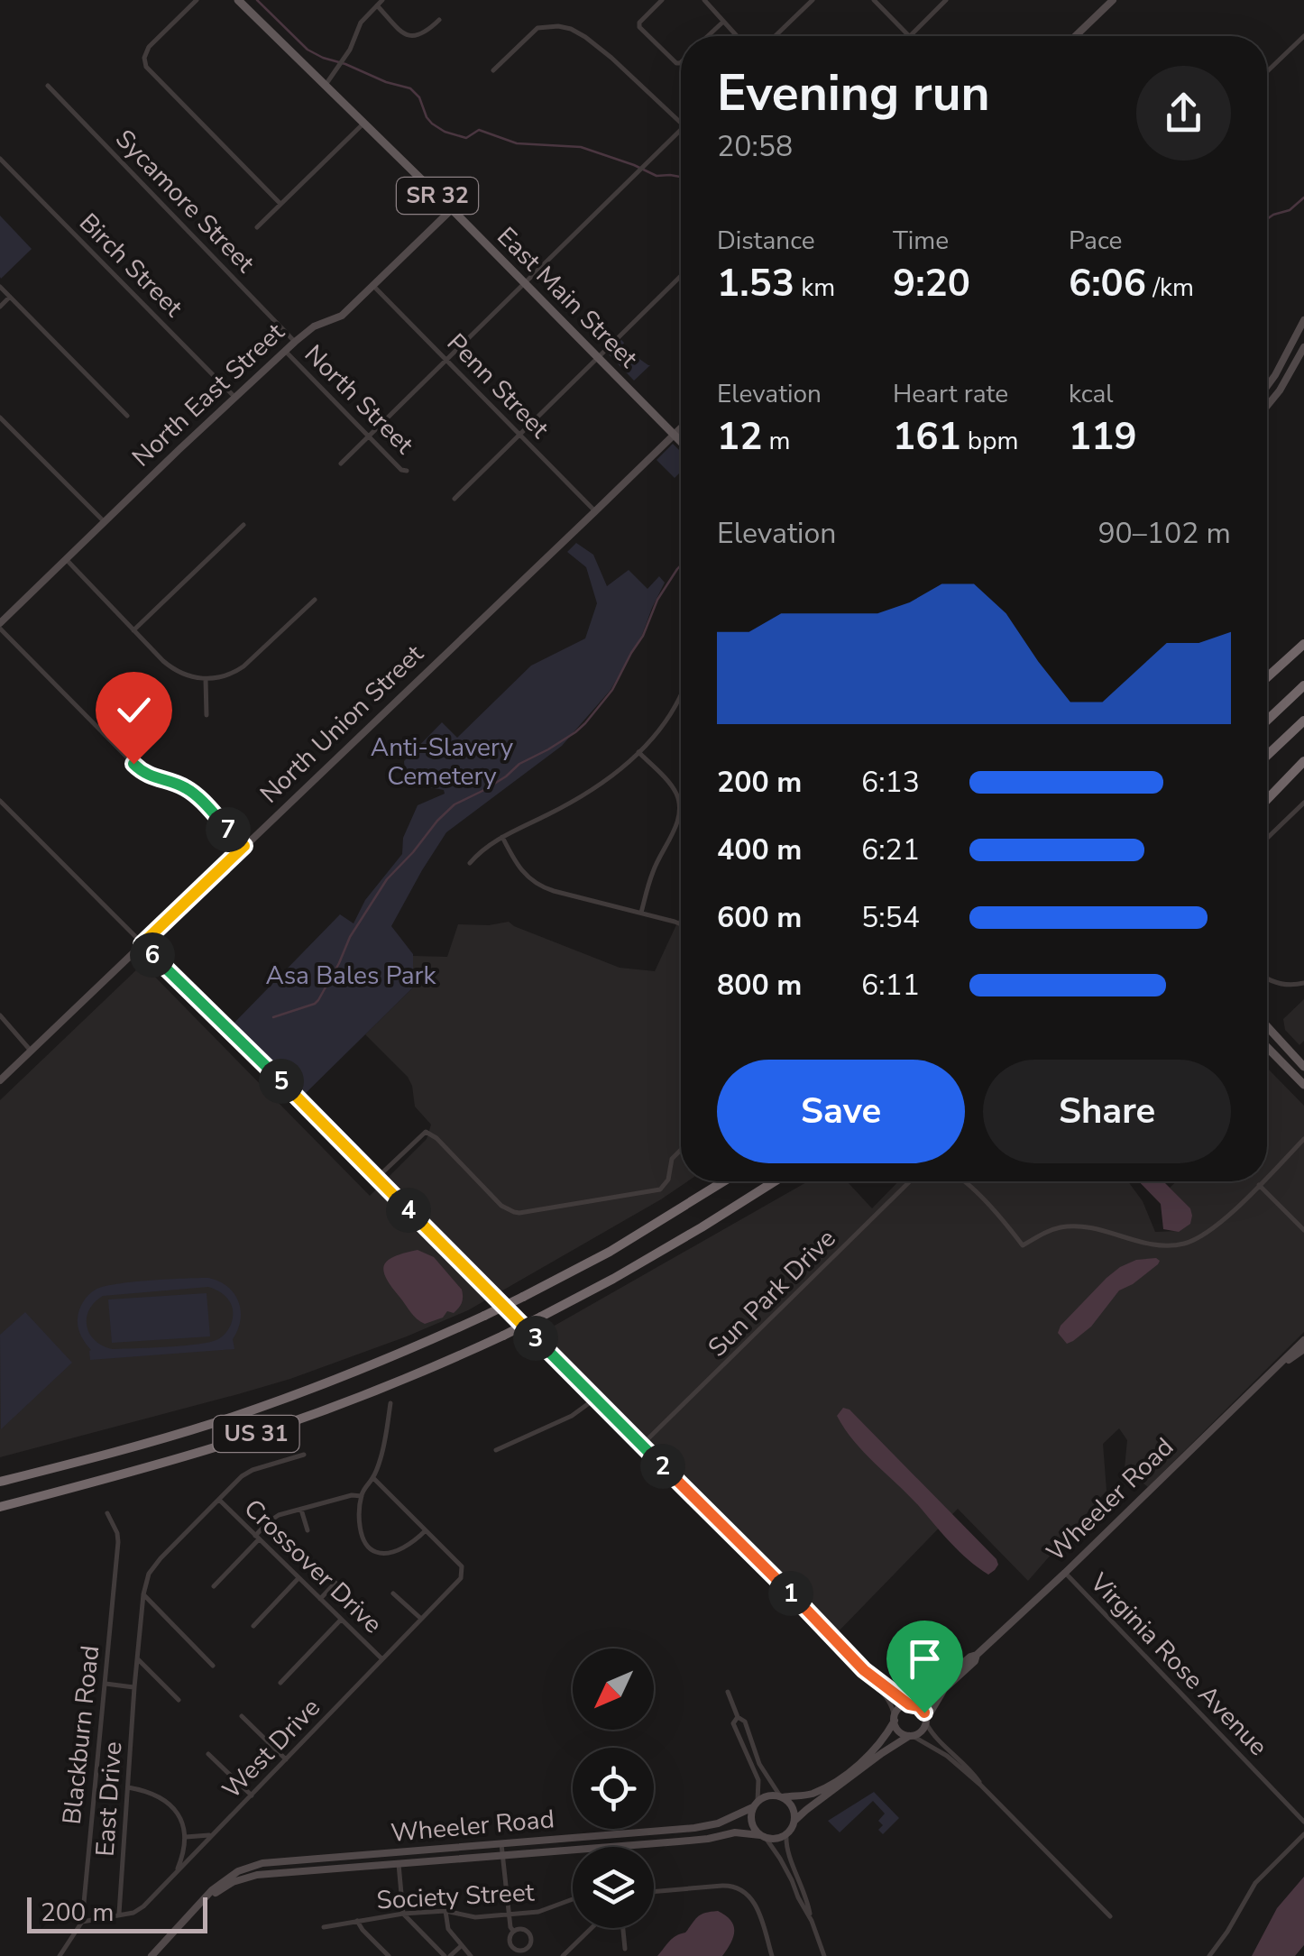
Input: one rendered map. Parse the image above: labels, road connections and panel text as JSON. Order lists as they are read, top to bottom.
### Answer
{
  "streets": {
    "highway": ["US 31"],
    "main road": ["SR 32", "East Main Street"],
    "street": [
      "Sycamore Street",
      "Birch Street",
      "Penn Street",
      "North East Street",
      "North Street",
      "North Union Street",
      "Sun Park Drive",
      "Wheeler Road",
      "Crossover Drive",
      "Virginia Rose Avenue",
      "Blackburn Road",
      "West Drive",
      "East Drive",
      "Society Street"
    ]
  },
  "crossings": [
    ["SR 32", "East Main Street"],
    ["SR 32", "North Union Street"],
    ["Sycamore Street", "North East Street"],
    ["Birch Street", "North East Street"],
    ["East Main Street", "North East Street"],
    ["East Main Street", "North Union Street"],
    ["Penn Street", "North East Street"],
    ["Penn Street", "North Union Street"],
    ["North East Street", "North Street"],
    ["Wheeler Road", "Virginia Rose Avenue"],
    ["Crossover Drive", "West Drive"],
    ["Crossover Drive", "East Drive"],
    ["Blackburn Road", "West Drive"],
    ["West Drive", "East Drive"]
  ],
  "parks": ["Anti-Slavery Cemetery", "Asa Bales Park"],
  "scale_bar": "200 m",
  "north": "bottom left",
  "page": {
    "heading": ["Evening run", "20:58"],
    "stats": [
      ["Distance", "1.53 km"],
      ["Time", "9:20"],
      ["Pace", "6:06 /km"],
      ["Elevation", "12 m"],
      ["Heart rate", "161 bpm"],
      ["kcal", "119"]
    ],
    "chart": ["Elevation", "90–102 m"],
    "list": [
      {
        "name": "200 m",
        "note": "6:13"
      },
      {
        "name": "400 m",
        "note": "6:21"
      },
      {
        "name": "600 m",
        "note": "5:54"
      },
      {
        "name": "800 m",
        "note": "6:11"
      }
    ],
    "pins": [
      "7",
      "6",
      "5",
      "4",
      "3",
      "2",
      "1"
    ],
    "buttons": ["Save", "Share"],
    "scale": "200 m"
  }
}
